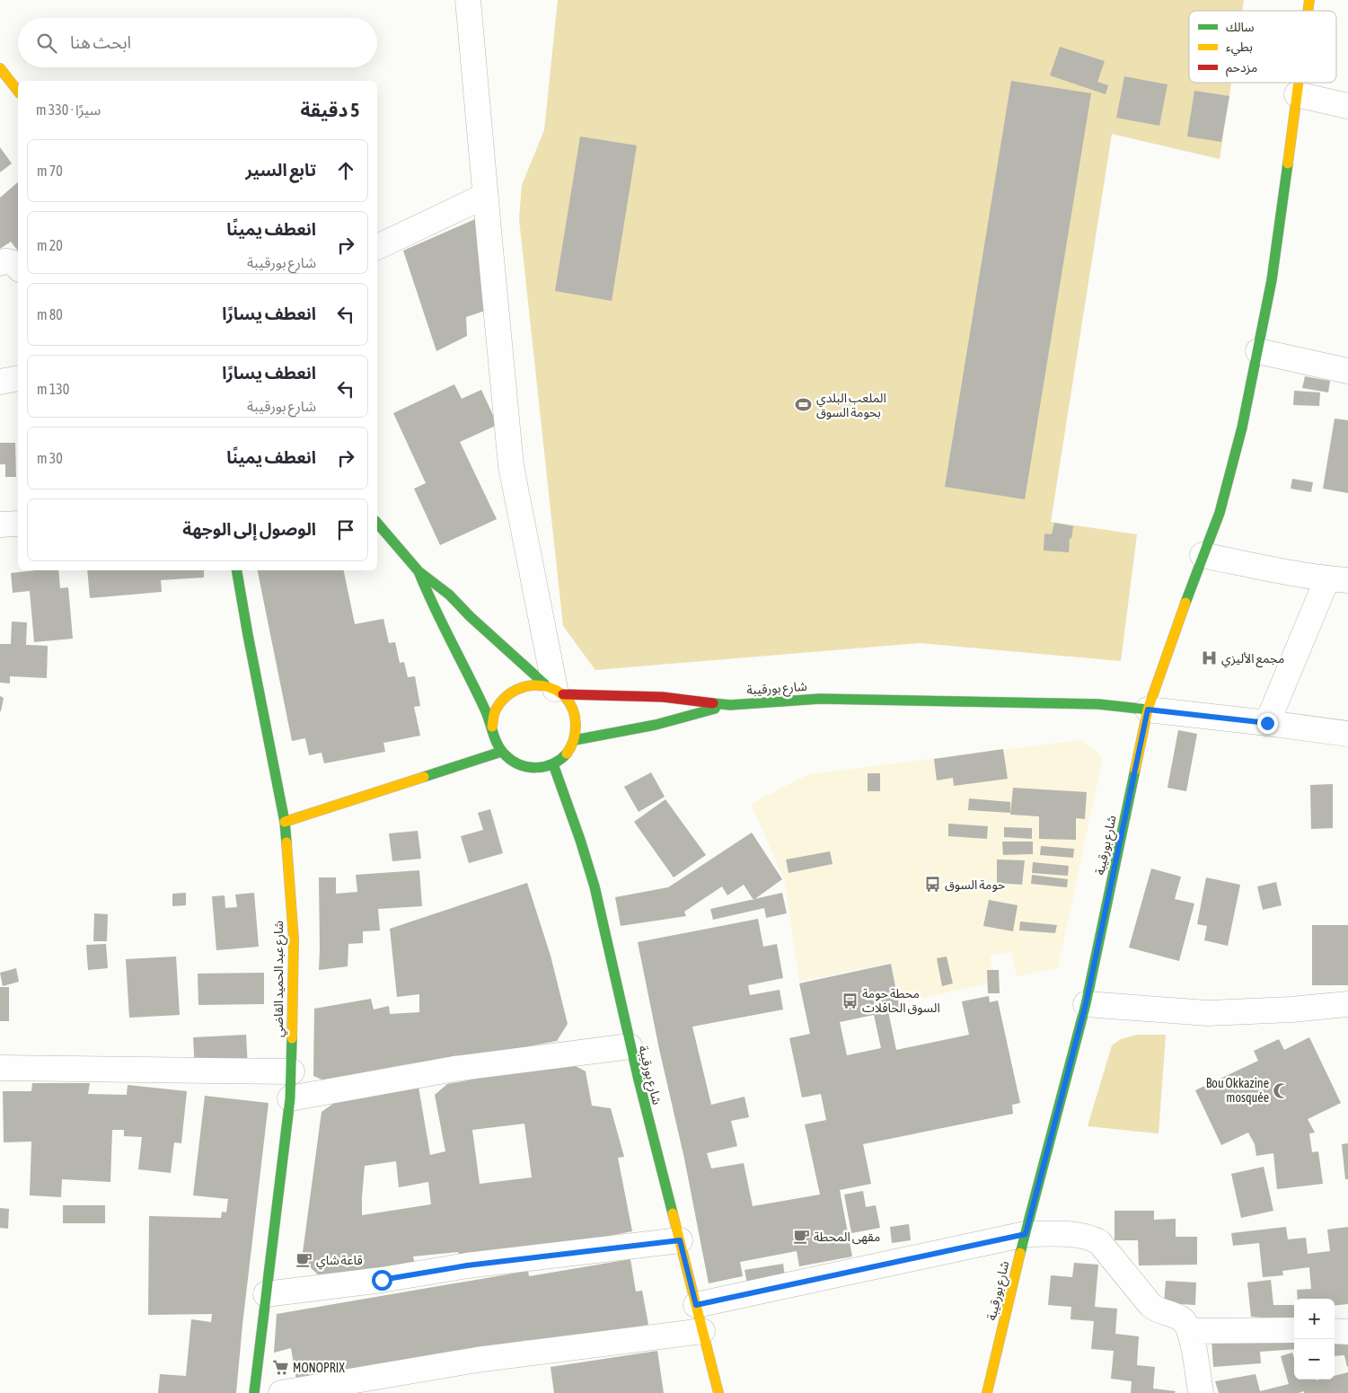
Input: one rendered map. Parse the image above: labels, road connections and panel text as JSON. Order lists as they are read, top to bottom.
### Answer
{
  "streets": {
    "main road": ["شارع بورقيبة", "شارع عبد الحميد القاضي"]
  },
  "places": {
    "sports": ["الملعب البلدي بحومة السوق"],
    "hospital": ["مجمع الأليزي"],
    "bus stop": ["حومة السوق", "محطة حومة السوق الحافلات"],
    "mosque": ["Bou Okkazine mosquée"],
    "cafe": ["مقهى المحطة", "قاعة شاي"],
    "supermarket": ["MONOPRIX"]
  },
  "legend": ["سالك", "بطيء", "مزدحم"],
  "page": {
    "search": "ابحث هنا",
    "heading": ["5 دقيقة", "سيرًا · 330 m"],
    "list": [
      ["تابع السير", "70 m"],
      ["انعطف يمينًا", "شارع بورقيبة", "20 m"],
      ["انعطف يسارًا", "80 m"],
      ["انعطف يسارًا", "شارع بورقيبة", "130 m"],
      ["انعطف يمينًا", "30 m"],
      "الوصول إلى الوجهة"
    ],
    "map_buttons": ["+", "−"]
  }
}
